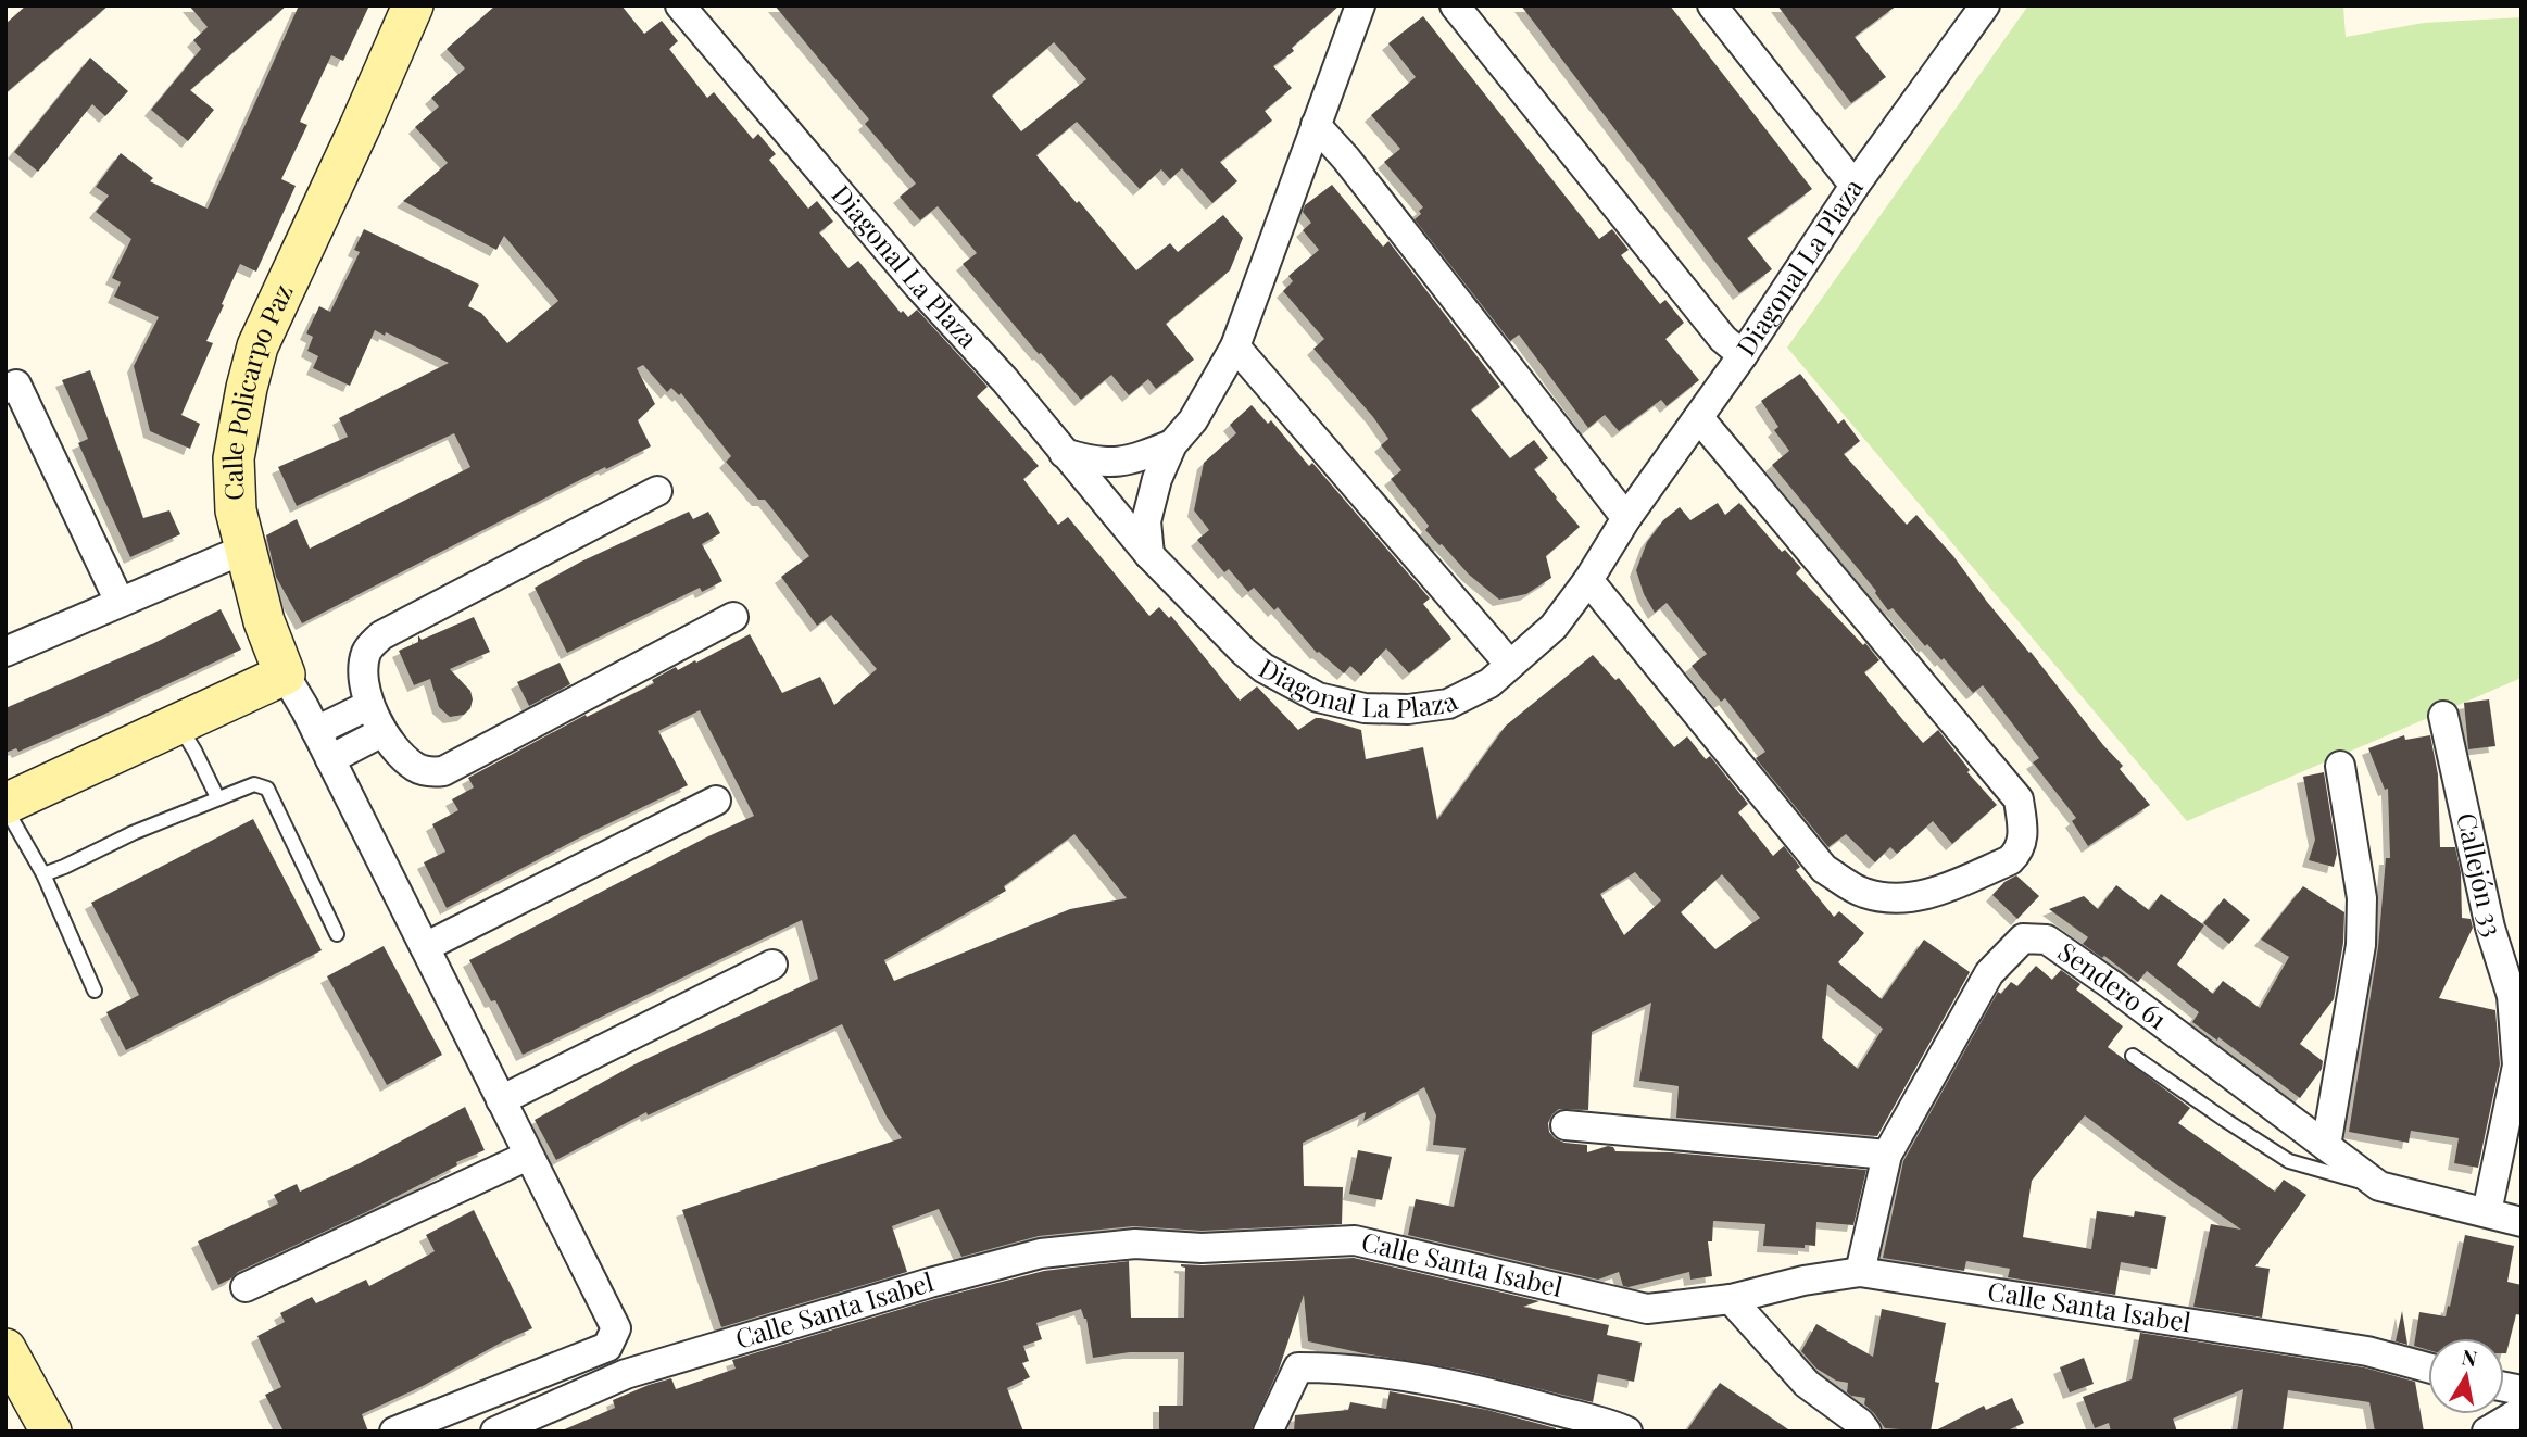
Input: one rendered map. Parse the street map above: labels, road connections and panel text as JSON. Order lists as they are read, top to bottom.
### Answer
{
  "streets": {
    "street": [
      "Diagonal La Plaza",
      "Calle Policarpo Paz",
      "Callejón 33",
      "Sendero 61",
      "Calle Santa Isabel"
    ]
  },
  "crossings": [
    ["Callejón 33", "Sendero 61"],
    ["Sendero 61", "Calle Santa Isabel"]
  ],
  "north": "top"
}
